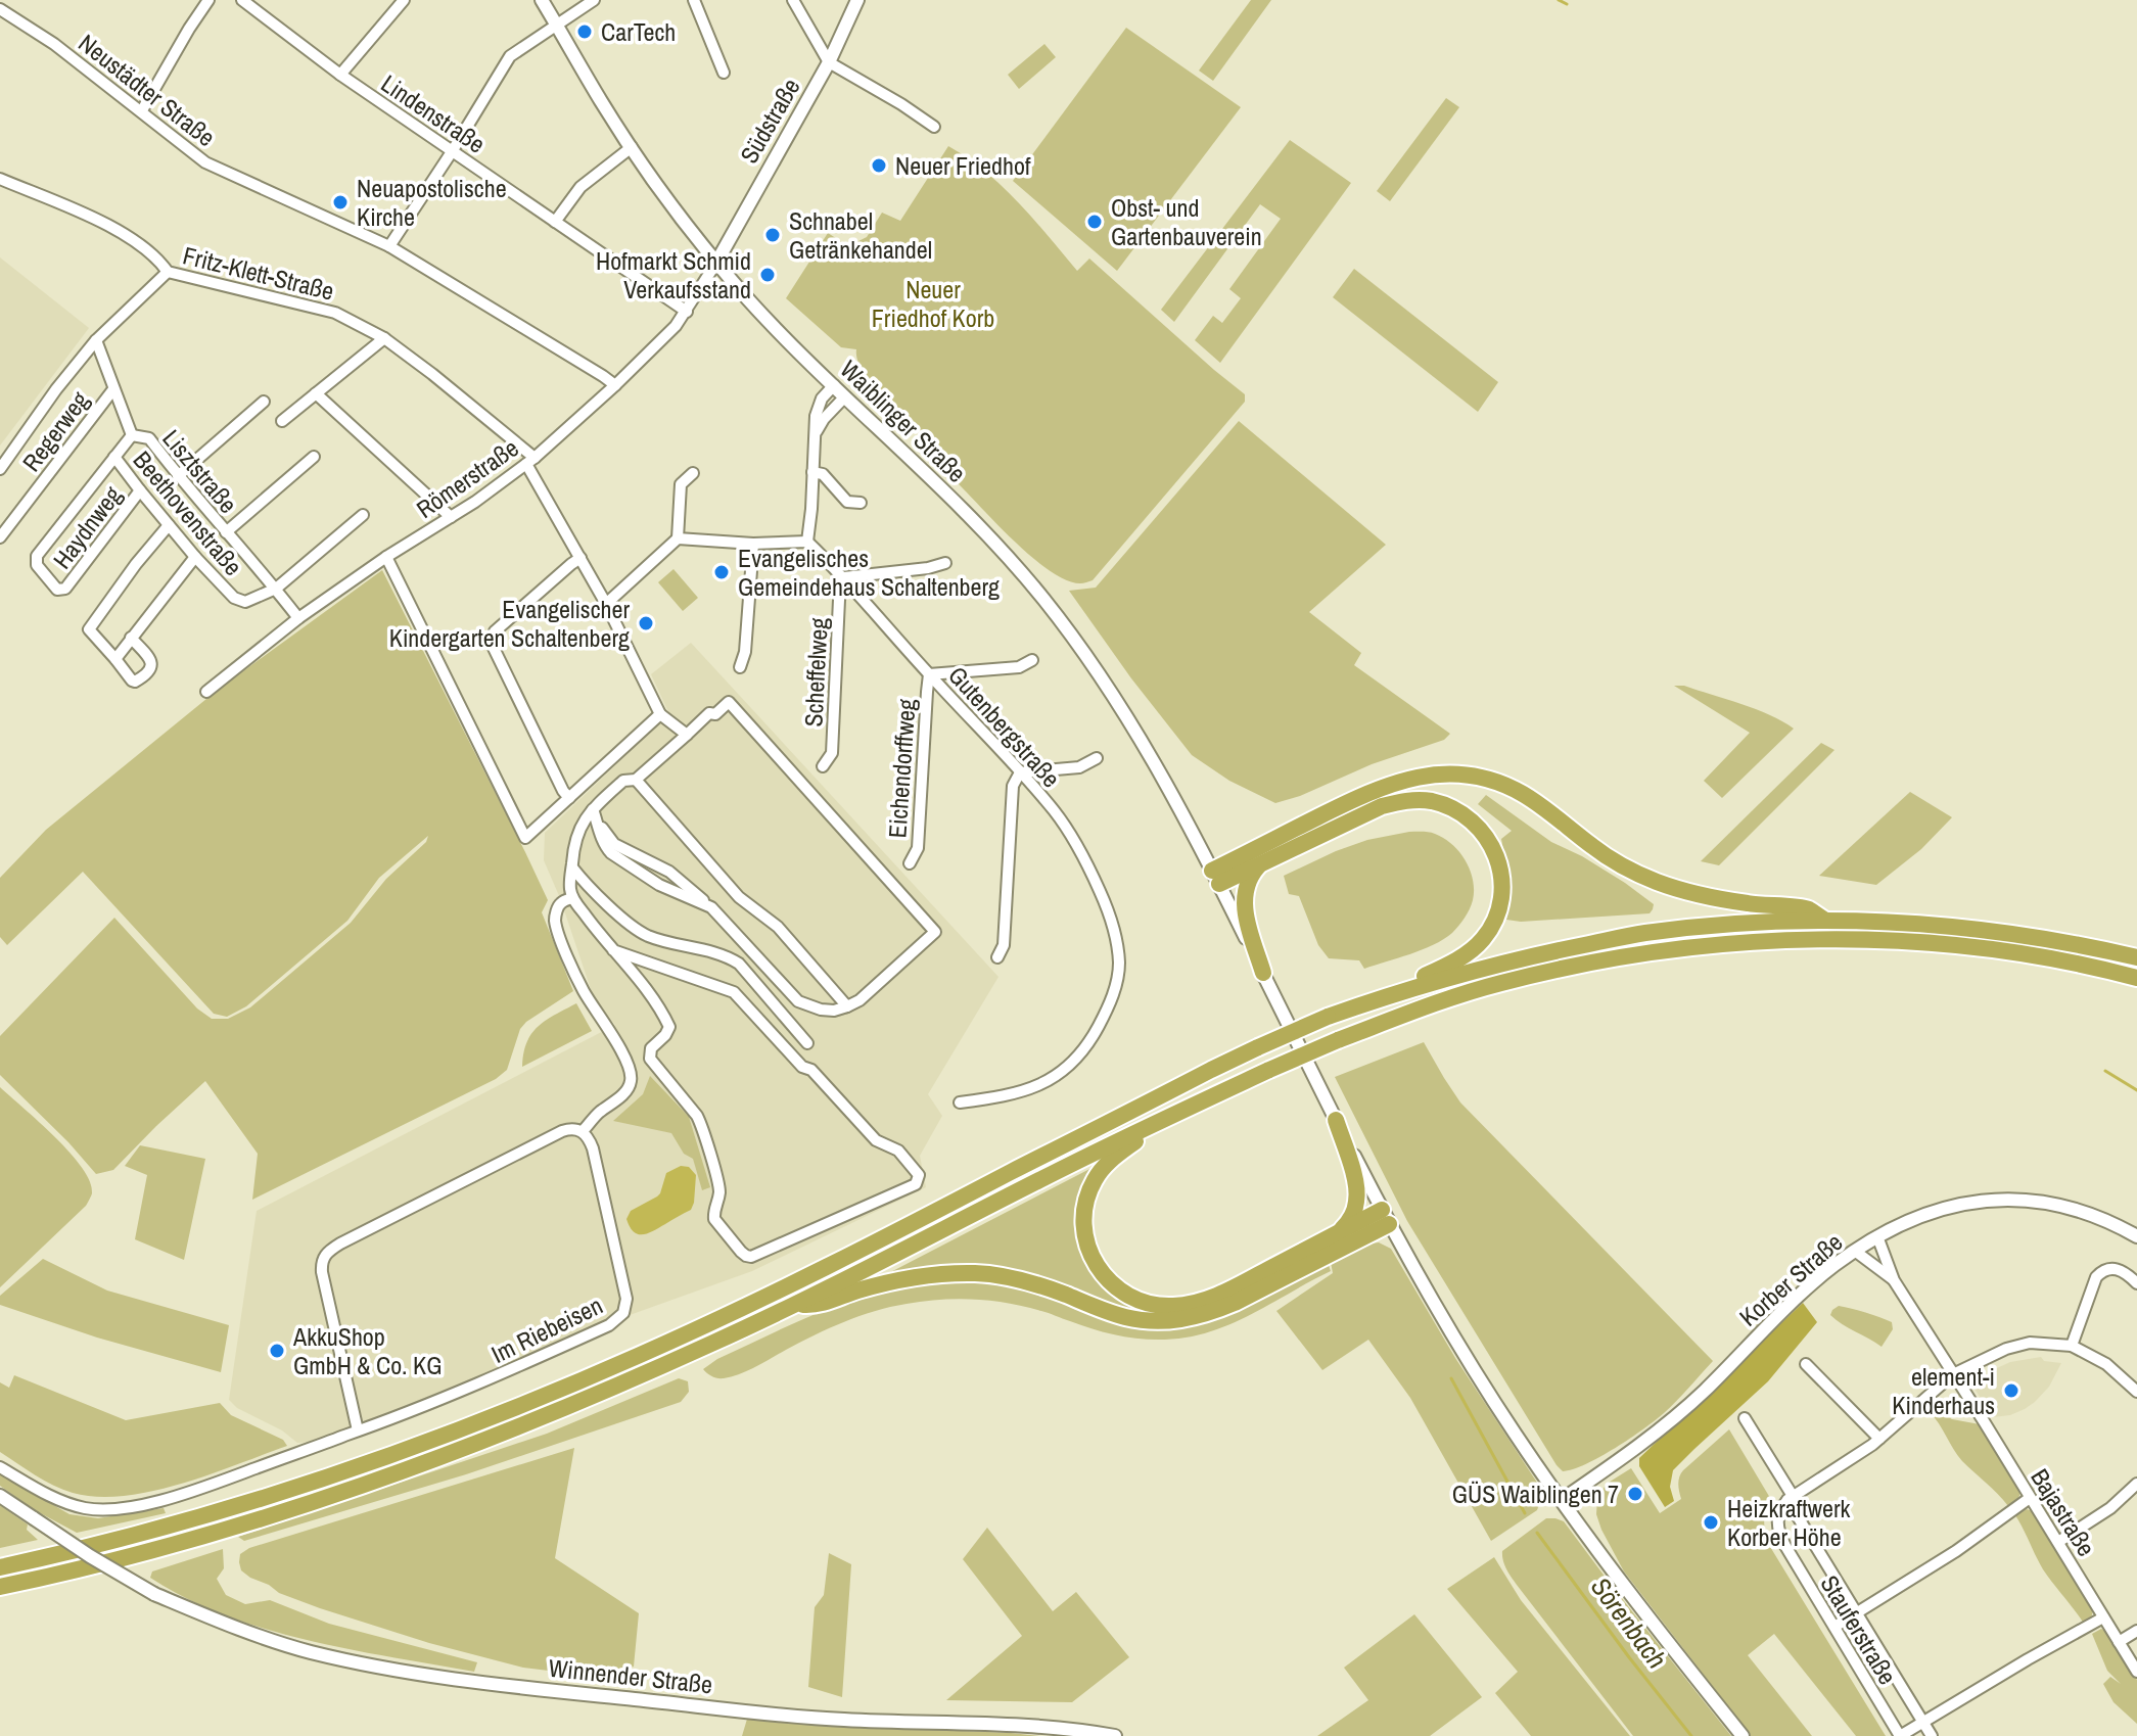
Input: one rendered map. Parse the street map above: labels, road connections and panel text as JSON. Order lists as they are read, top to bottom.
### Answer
{
  "streets": {
    "street": [
      "Neustädter Straße",
      "Lindenstraße",
      "Südstraße",
      "Fritz-Klett-Straße",
      "Waiblinger Straße",
      "Regerweg",
      "Lisztstraße",
      "Römerstraße",
      "Beethovenstraße",
      "Haydnweg",
      "Scheffelweg",
      "Gutenbergstraße",
      "Eichendorffweg",
      "Korber Straße",
      "Im Riebeisen",
      "Bajastraße",
      "Stauferstraße",
      "Winnender Straße"
    ]
  },
  "crossings": [
    ["Neustädter Straße", "Römerstraße"],
    ["Lindenstraße", "Römerstraße"],
    ["Südstraße", "Waiblinger Straße"],
    ["Südstraße", "Römerstraße"],
    ["Fritz-Klett-Straße", "Römerstraße"],
    ["Waiblinger Straße", "Römerstraße"],
    ["Waiblinger Straße", "Korber Straße"],
    ["Regerweg", "Lisztstraße"],
    ["Lisztstraße", "Römerstraße"],
    ["Lisztstraße", "Beethovenstraße"],
    ["Beethovenstraße", "Haydnweg"],
    ["Scheffelweg", "Gutenbergstraße"],
    ["Gutenbergstraße", "Eichendorffweg"]
  ],
  "water": ["Sörenbach"],
  "parks": ["Neuer Friedhof Korb"],
  "places": [
    "CarTech",
    "Neuer Friedhof",
    "Neuapostolische Kirche",
    "Obst- und Gartenbauverein",
    "Schnabel Getränkehandel",
    "Hofmarkt Schmid Verkaufsstand",
    "Evangelisches Gemeindehaus Schaltenberg",
    "Evangelischer Kindergarten Schaltenberg",
    "AkkuShop GmbH & Co. KG",
    "element-i Kinderhaus",
    "GÜS Waiblingen 7",
    "Heizkraftwerk Korber Höhe"
  ]
}
